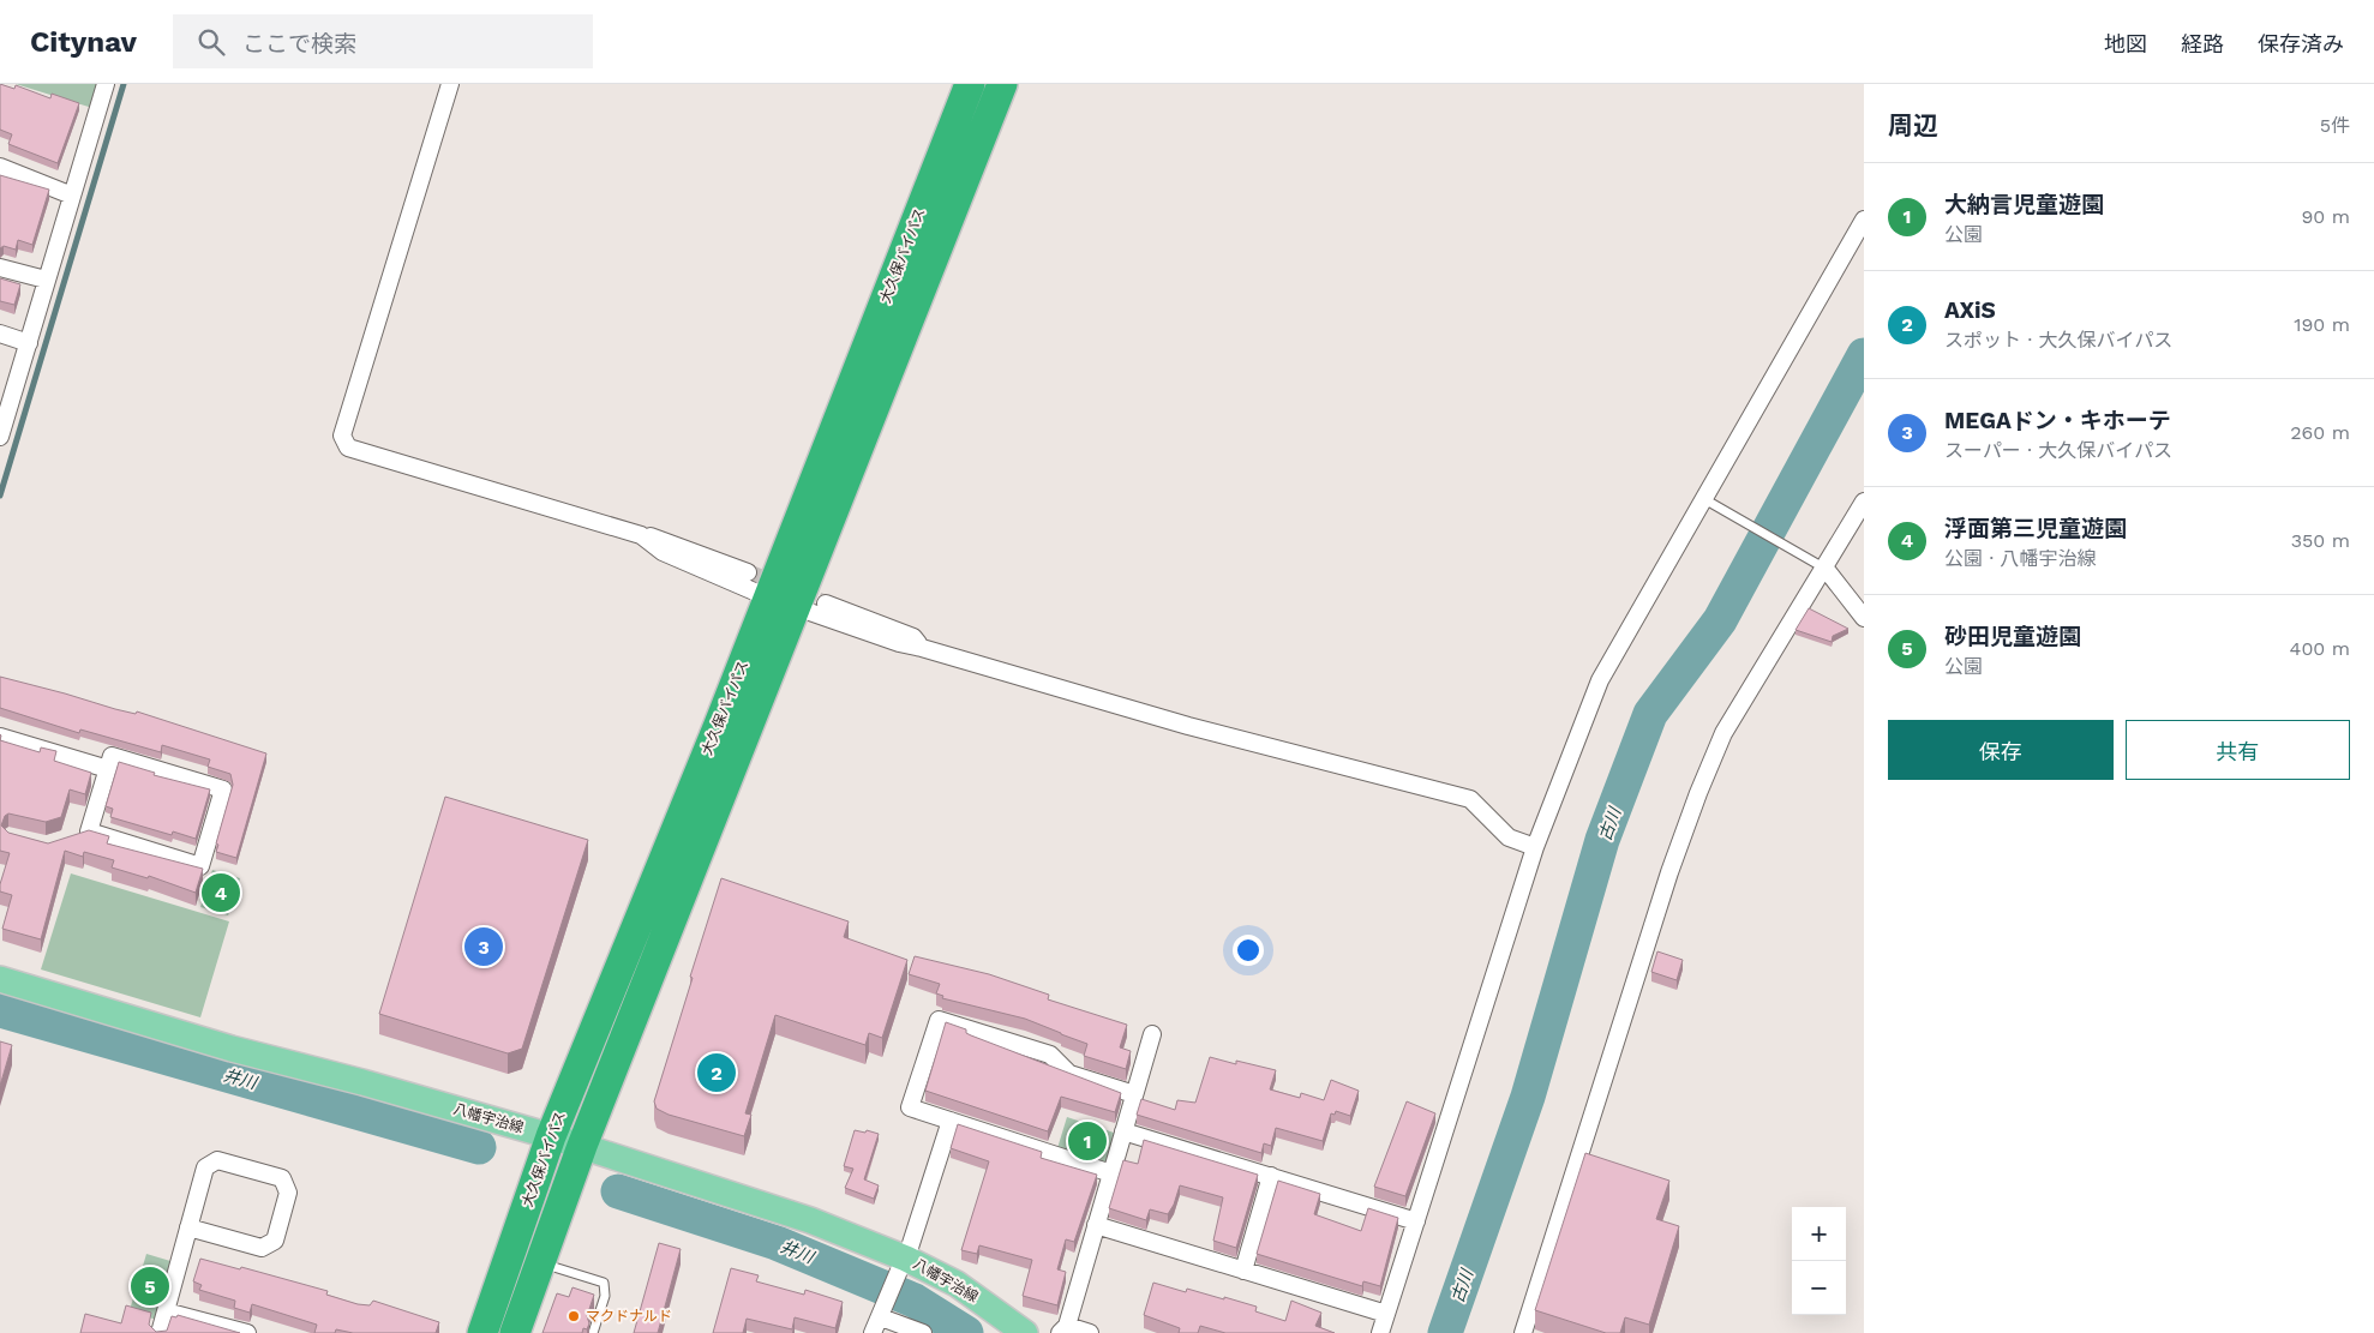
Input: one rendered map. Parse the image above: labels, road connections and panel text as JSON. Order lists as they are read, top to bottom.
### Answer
{
  "streets": {
    "highway": ["大久保バイパス"],
    "main road": ["八幡宇治線"]
  },
  "crossings": [
    ["大久保バイパス", "八幡宇治線"]
  ],
  "water": ["古川", "井川"],
  "places": ["マクドナルド"],
  "page": {
    "header": "Citynav",
    "search": "ここで検索",
    "nav": ["地図", "経路", "保存済み"],
    "heading": ["周辺", "5件"],
    "list": [
      {
        "mark": "1",
        "name": "大納言児童遊園",
        "note": "公園",
        "value": "90 m"
      },
      {
        "mark": "2",
        "name": "AXiS",
        "note": "スポット · 大久保バイパス",
        "value": "190 m"
      },
      {
        "mark": "3",
        "name": "MEGAドン・キホーテ",
        "note": "スーパー · 大久保バイパス",
        "value": "260 m"
      },
      {
        "mark": "4",
        "name": "浮面第三児童遊園",
        "note": "公園 · 八幡宇治線",
        "value": "350 m"
      },
      {
        "mark": "5",
        "name": "砂田児童遊園",
        "note": "公園",
        "value": "400 m"
      }
    ],
    "buttons": ["保存", "共有"],
    "pins": [
      "4",
      "3",
      "2",
      "1",
      "5"
    ],
    "map_buttons": ["+", "−"]
  }
}
